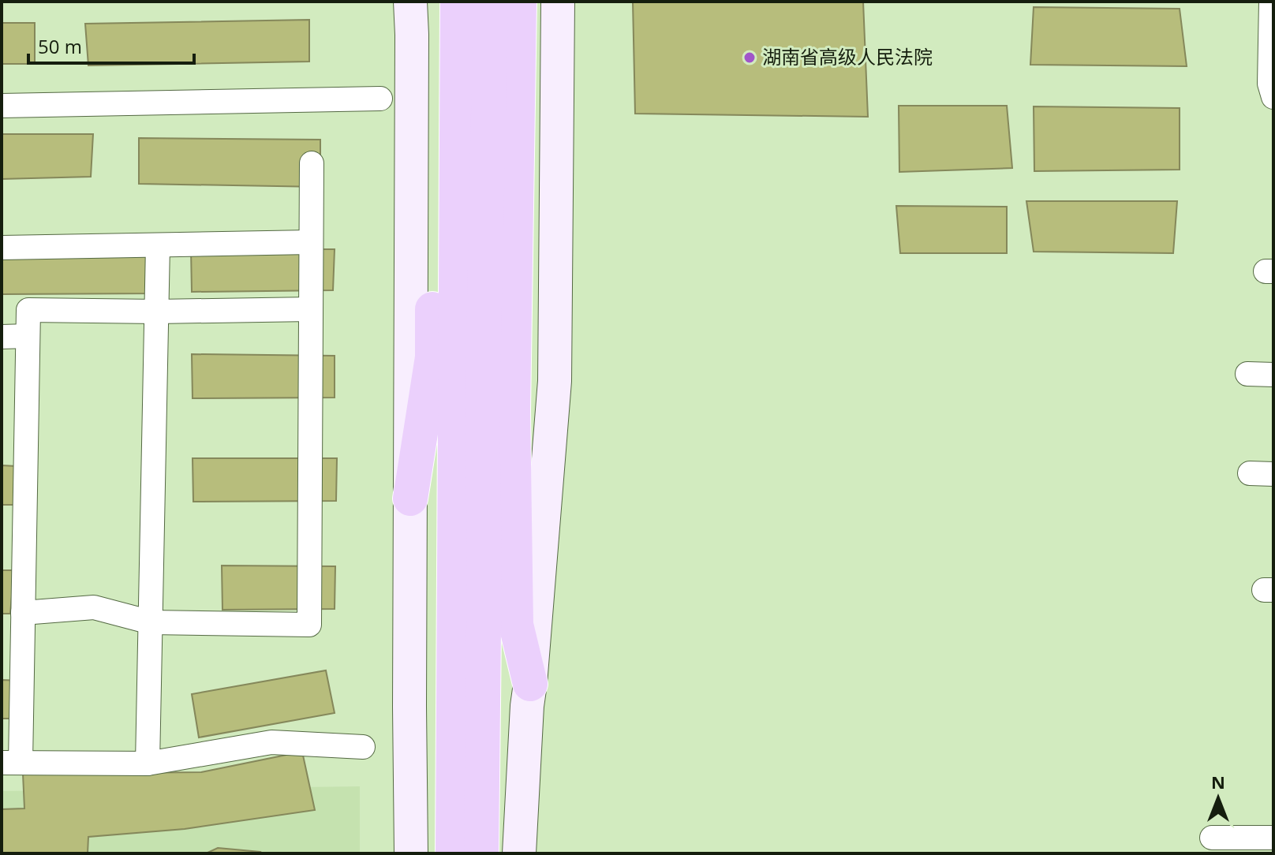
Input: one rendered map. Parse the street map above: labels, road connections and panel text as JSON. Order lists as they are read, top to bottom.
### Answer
{
  "places": ["湖南省高级人民法院"],
  "scale_bar": "50 m",
  "north": "top"
}
